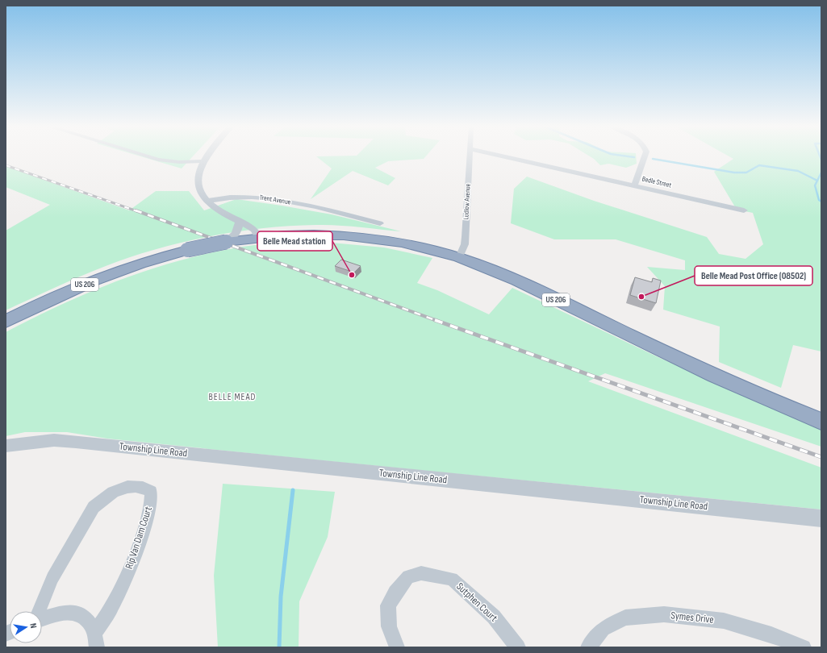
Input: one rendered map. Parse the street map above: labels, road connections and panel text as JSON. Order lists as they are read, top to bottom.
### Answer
{
  "streets": {
    "highway": ["US 206"],
    "street": [
      "Bedle Street",
      "Trent Avenue",
      "Ludlow Avenue",
      "Township Line Road",
      "Rip Van Dam Court",
      "Sutphen Court",
      "Symes Drive"
    ]
  },
  "crossings": [
    ["Ludlow Avenue", "US 206"]
  ],
  "districts": ["BELLE MEAD"],
  "places": ["Belle Mead station", "Belle Mead Post Office (08502)"],
  "north": "right"
}
